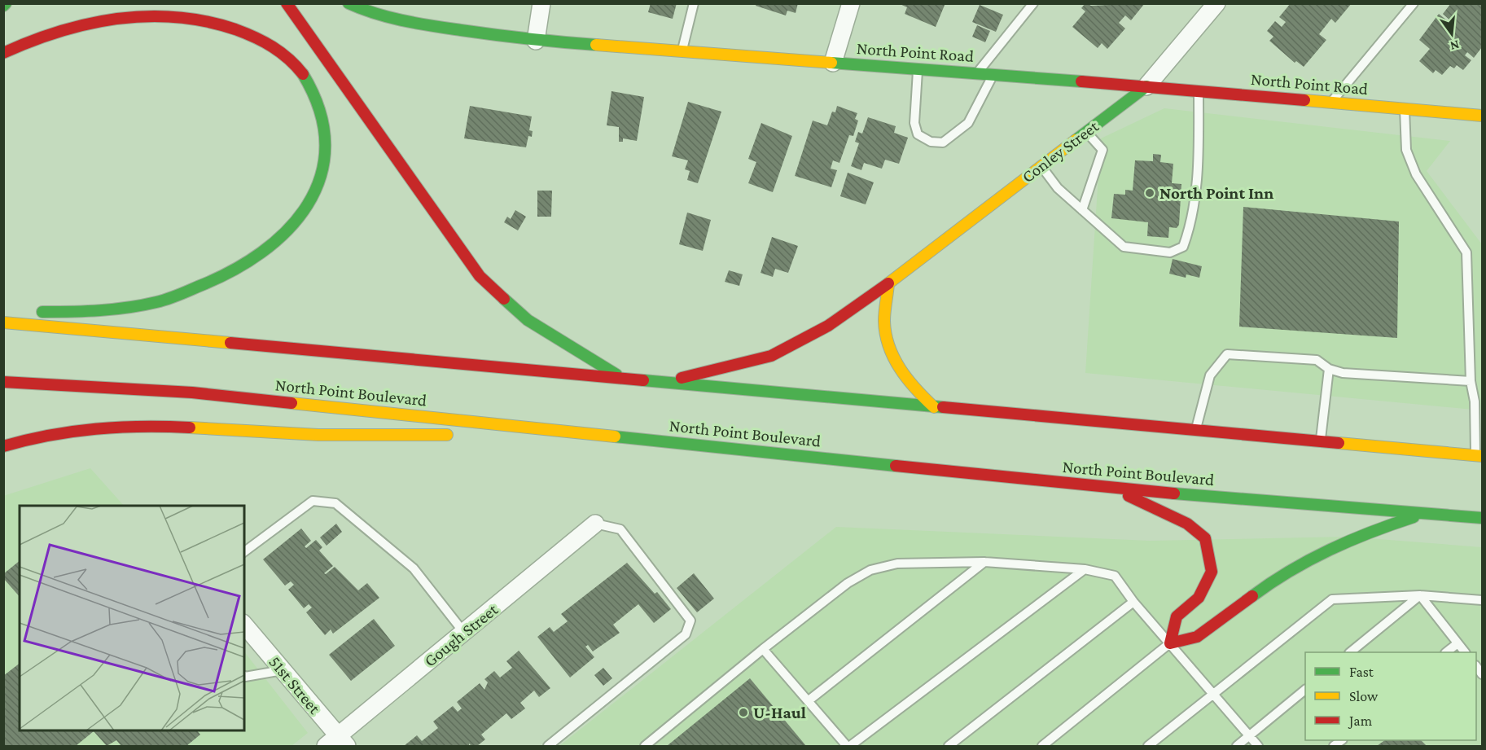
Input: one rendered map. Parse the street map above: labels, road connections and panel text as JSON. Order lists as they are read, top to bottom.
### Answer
{
  "streets": {
    "main road": ["North Point Road", "Conley Street", "North Point Boulevard"],
    "street": ["Gough Street", "51st Street"]
  },
  "crossings": [
    ["North Point Road", "Conley Street"],
    ["Gough Street", "51st Street"]
  ],
  "places": ["North Point Inn", "U-Haul"],
  "legend": ["Fast", "Slow", "Jam"],
  "north": "bottom"
}
